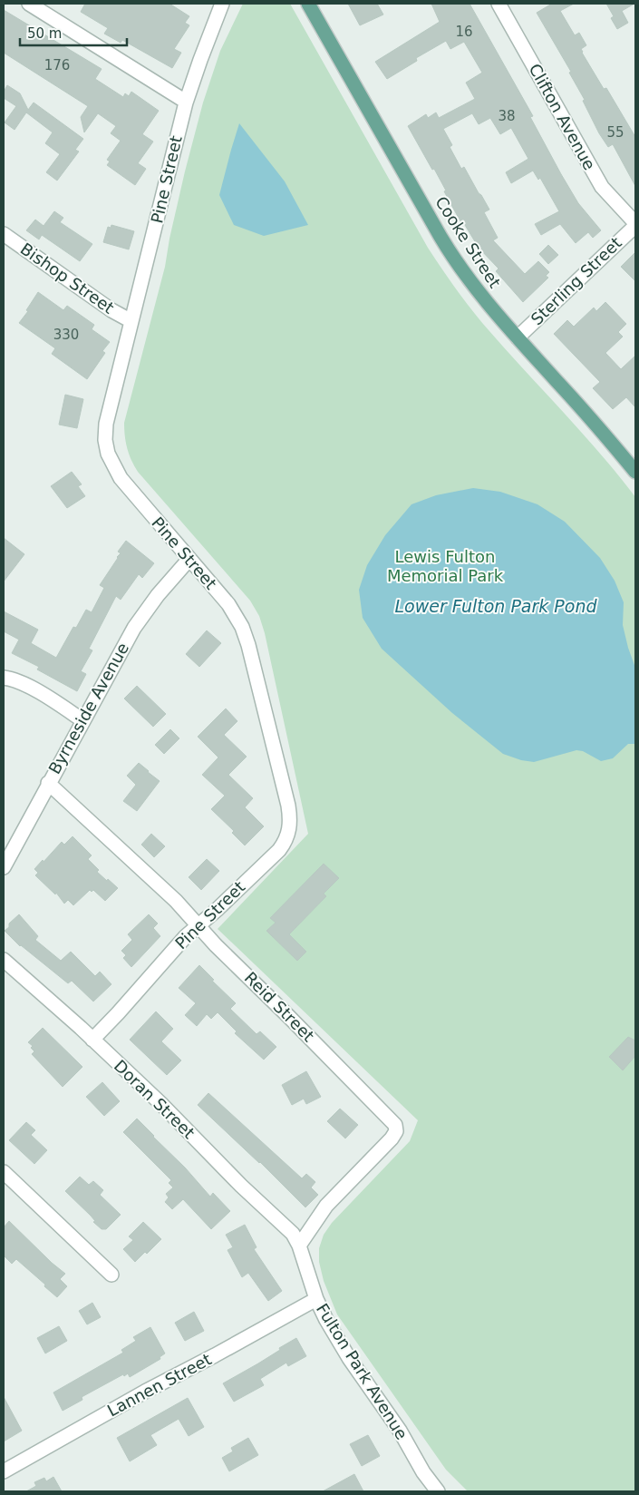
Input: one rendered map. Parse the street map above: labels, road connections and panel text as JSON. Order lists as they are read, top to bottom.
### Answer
{
  "streets": {
    "main road": ["Cooke Street"],
    "street": [
      "Clifton Avenue",
      "Pine Street",
      "Bishop Street",
      "Sterling Street",
      "Byrneside Avenue",
      "Reid Street",
      "Doran Street",
      "Fulton Park Avenue",
      "Lannen Street"
    ]
  },
  "crossings": [
    ["Clifton Avenue", "Sterling Street"],
    ["Pine Street", "Bishop Street"],
    ["Pine Street", "Byrneside Avenue"],
    ["Pine Street", "Reid Street"],
    ["Pine Street", "Doran Street"],
    ["Cooke Street", "Sterling Street"],
    ["Byrneside Avenue", "Reid Street"],
    ["Reid Street", "Doran Street"],
    ["Reid Street", "Fulton Park Avenue"],
    ["Doran Street", "Fulton Park Avenue"],
    ["Fulton Park Avenue", "Lannen Street"]
  ],
  "water": ["Lower Fulton Park Pond"],
  "parks": ["Lewis Fulton Memorial Park"],
  "house_numbers": [
    "16",
    "176",
    "38",
    "55",
    "330"
  ],
  "scale_bar": "50 m"
}
